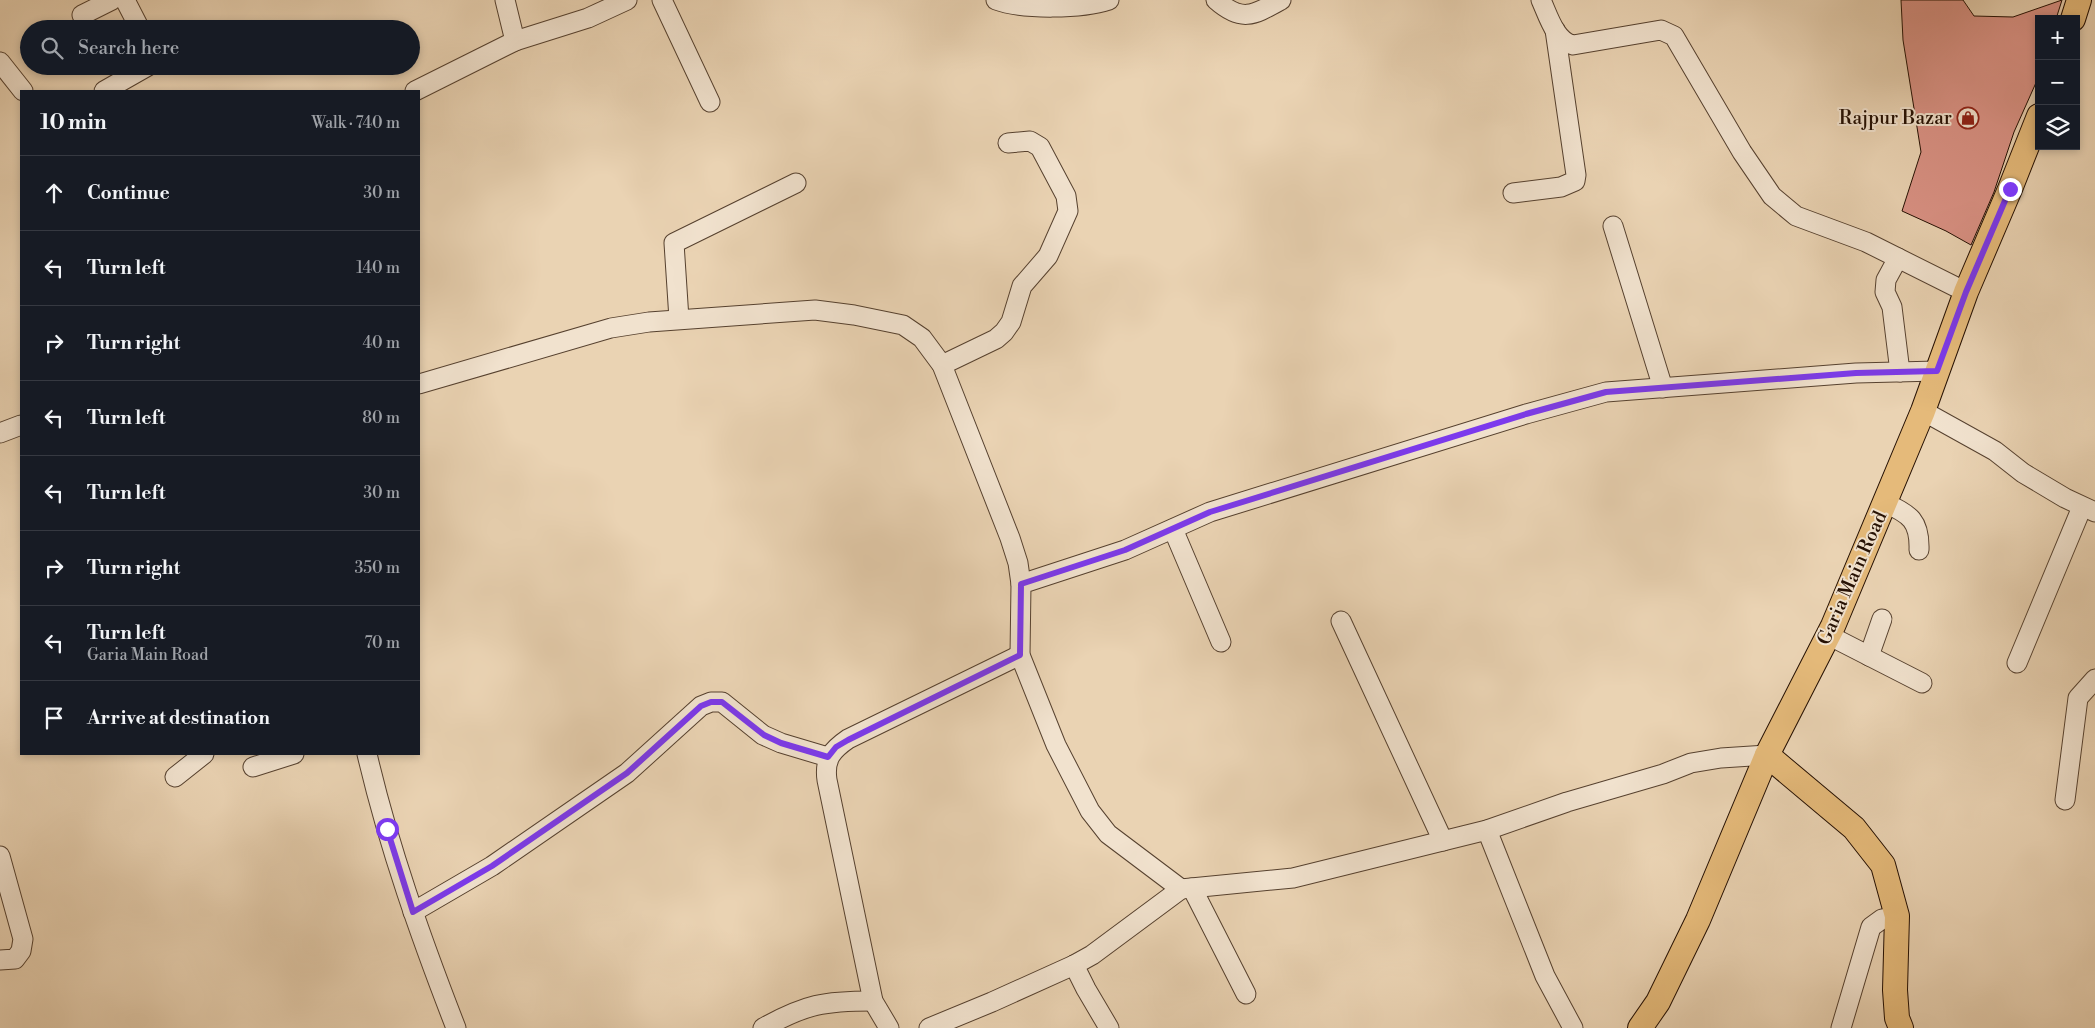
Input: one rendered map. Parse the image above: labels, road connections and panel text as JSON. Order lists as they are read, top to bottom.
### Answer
{
  "streets": {
    "main road": ["Garia Main Road"]
  },
  "places": {
    "shop": ["Rajpur Bazar"]
  },
  "page": {
    "map_buttons": ["+", "−"],
    "search": "Search here",
    "heading": ["10 min", "Walk · 740 m"],
    "list": [
      ["Continue", "30 m"],
      ["Turn left", "140 m"],
      ["Turn right", "40 m"],
      ["Turn left", "80 m"],
      ["Turn left", "30 m"],
      ["Turn right", "350 m"],
      ["Turn left", "Garia Main Road", "70 m"],
      "Arrive at destination"
    ]
  }
}
